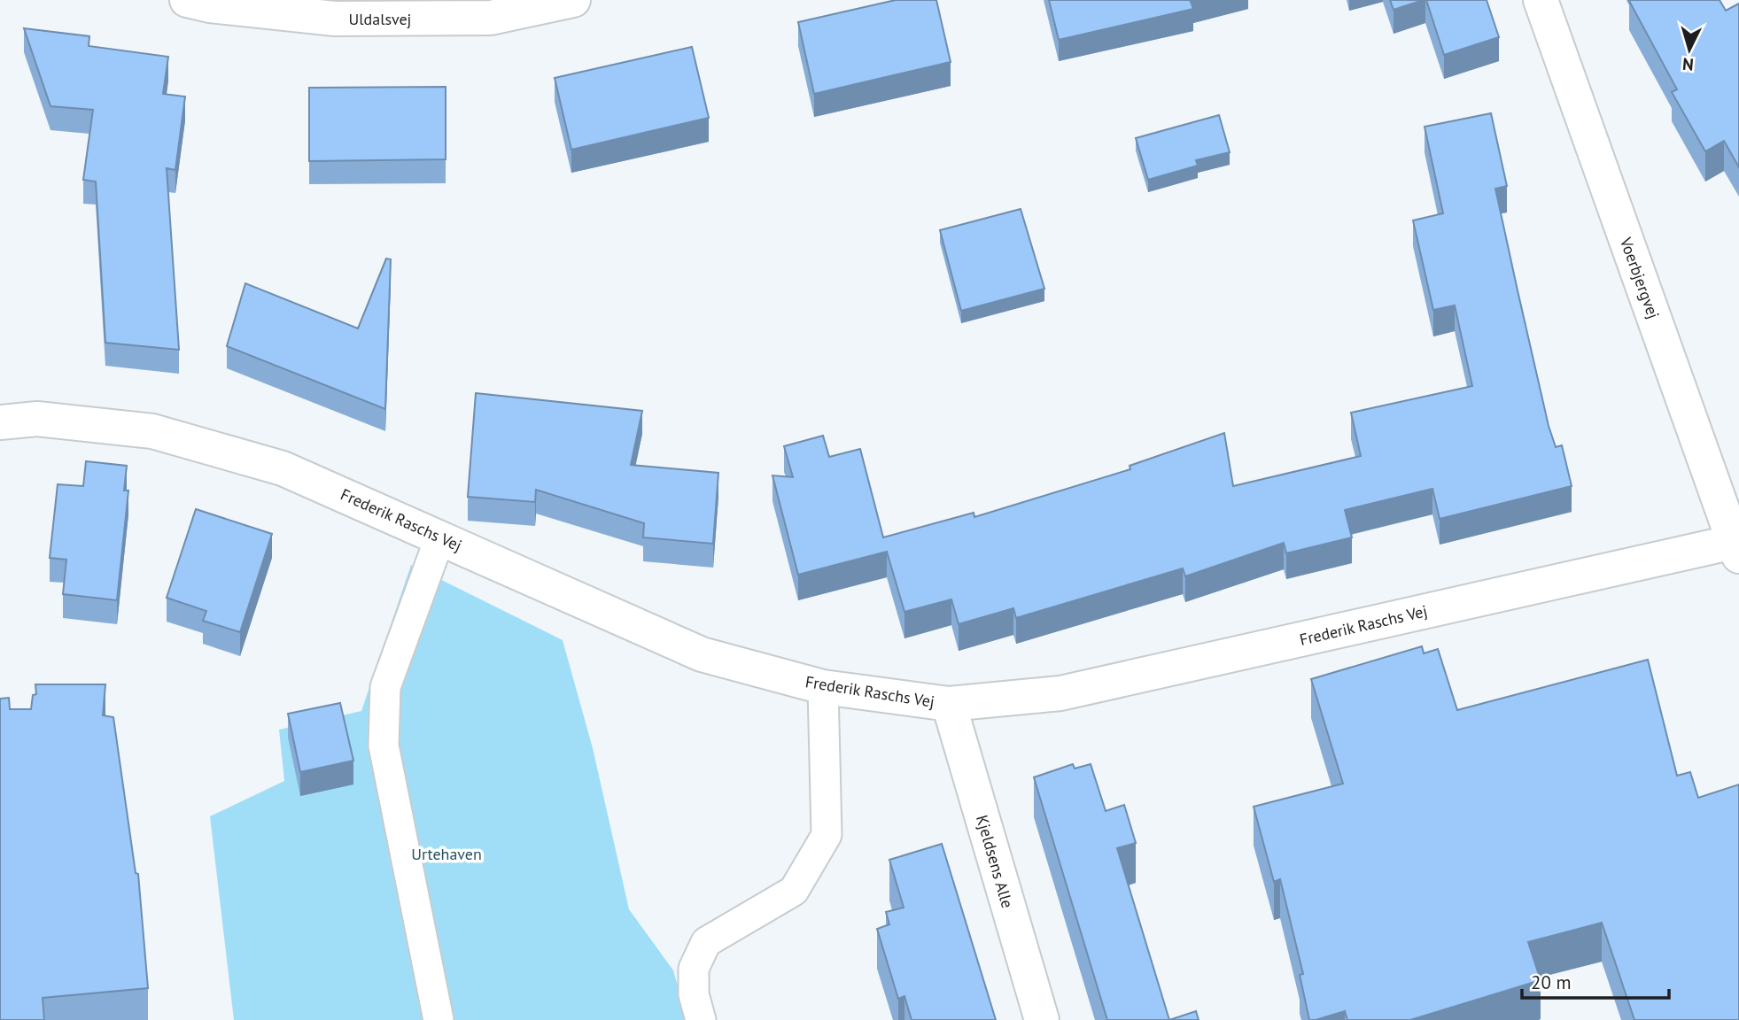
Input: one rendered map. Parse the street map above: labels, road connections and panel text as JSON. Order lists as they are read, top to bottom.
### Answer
{
  "streets": {
    "street": [
      "Uldalsvej",
      "Voerbjergvej",
      "Frederik Raschs Vej",
      "Kjeldsens Alle"
    ]
  },
  "crossings": [
    ["Voerbjergvej", "Frederik Raschs Vej"],
    ["Frederik Raschs Vej", "Kjeldsens Alle"]
  ],
  "parks": ["Urtehaven"],
  "scale_bar": "20 m",
  "north": "bottom"
}
